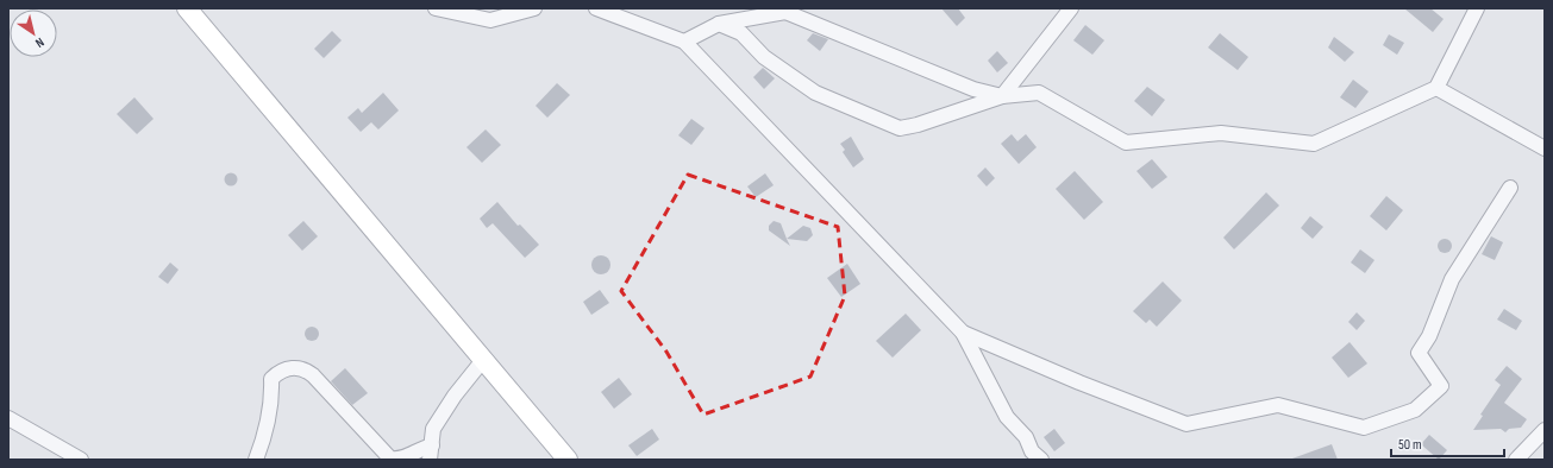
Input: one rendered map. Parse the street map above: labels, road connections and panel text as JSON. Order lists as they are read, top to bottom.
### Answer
{
  "scale_bar": "50 m",
  "north": "bottom right"
}
